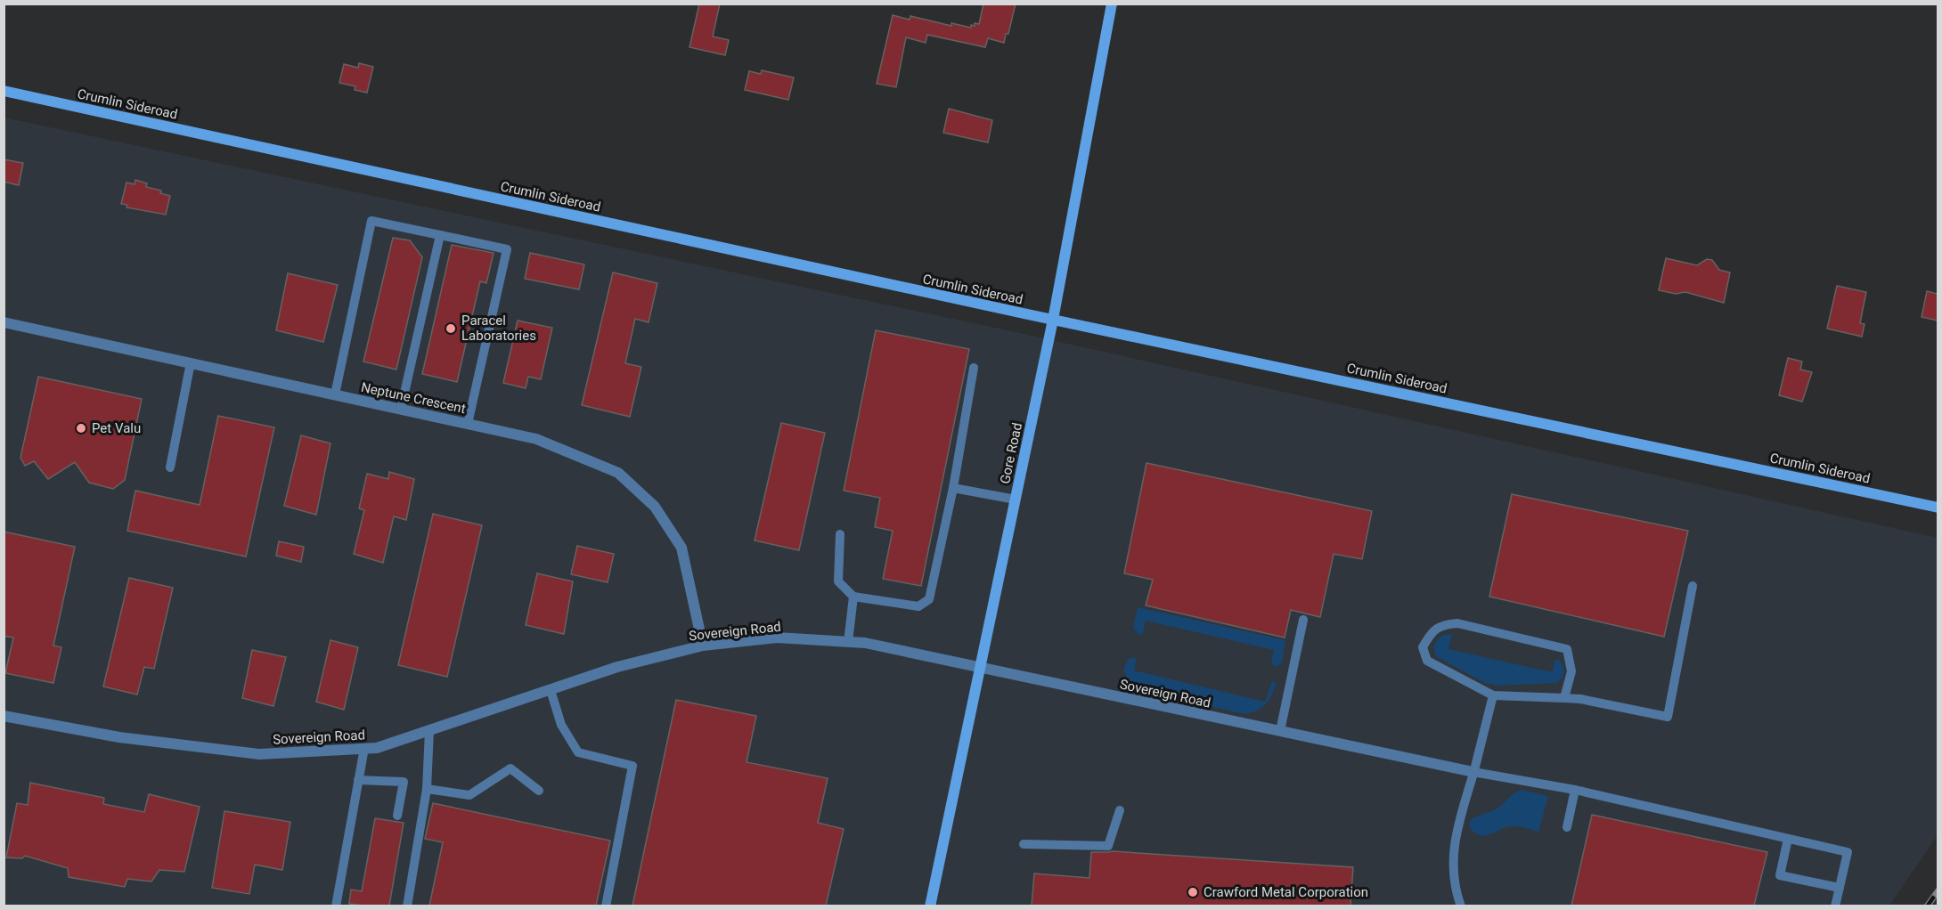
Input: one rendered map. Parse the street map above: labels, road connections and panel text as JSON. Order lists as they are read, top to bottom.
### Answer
{
  "streets": {
    "street": [
      "Crumlin Sideroad",
      "Neptune Crescent",
      "Gore Road",
      "Sovereign Road"
    ]
  },
  "crossings": [
    ["Crumlin Sideroad", "Gore Road"],
    ["Neptune Crescent", "Sovereign Road"],
    ["Gore Road", "Sovereign Road"]
  ],
  "places": ["Paracel Laboratories", "Pet Valu", "Crawford Metal Corporation"]
}
